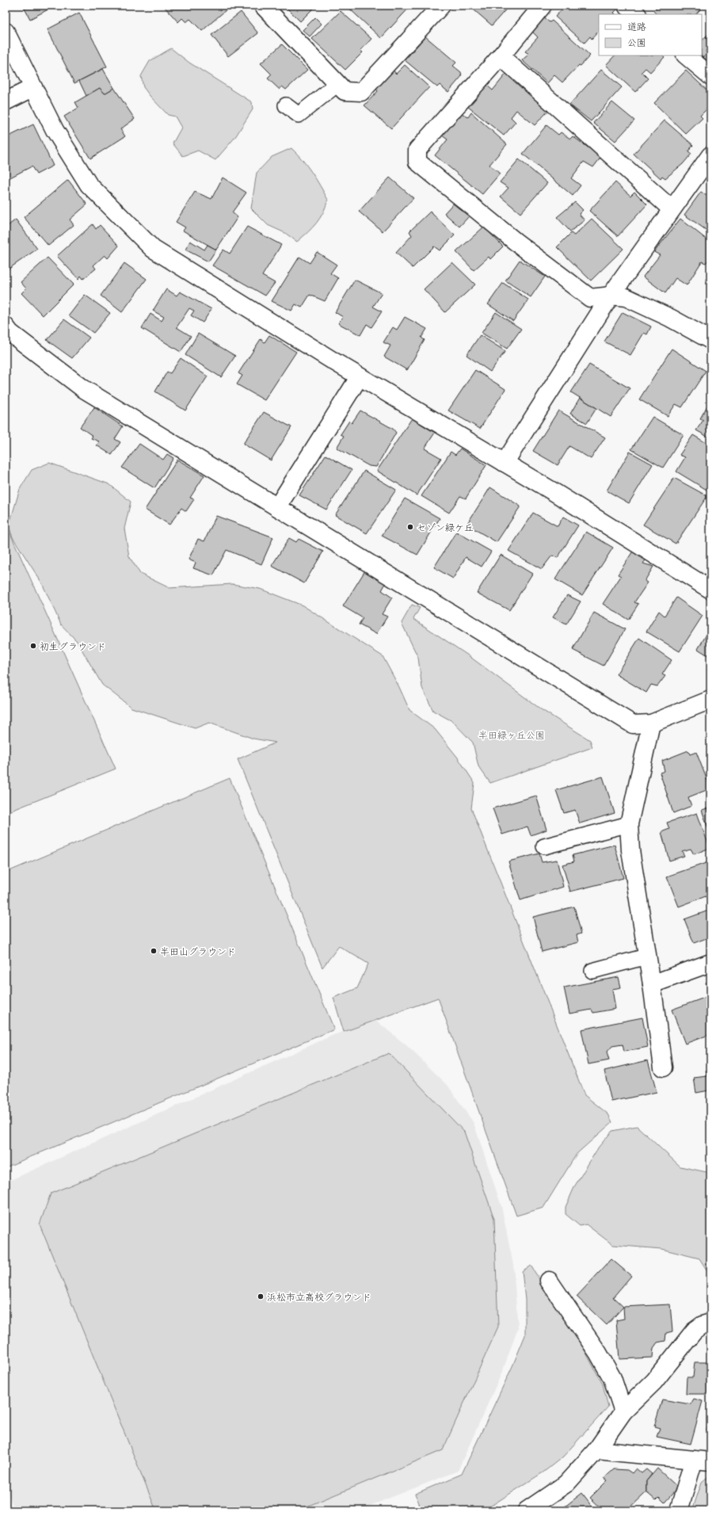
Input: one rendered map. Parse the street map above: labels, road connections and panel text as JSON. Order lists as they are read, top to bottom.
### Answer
{
  "parks": ["半田緑ヶ丘公園"],
  "places": [
    "セゾン緑ケ丘",
    "初生グラウンド",
    "半田山グラウンド",
    "浜松市立高校グラウンド"
  ],
  "legend": ["道路", "公園"]
}
